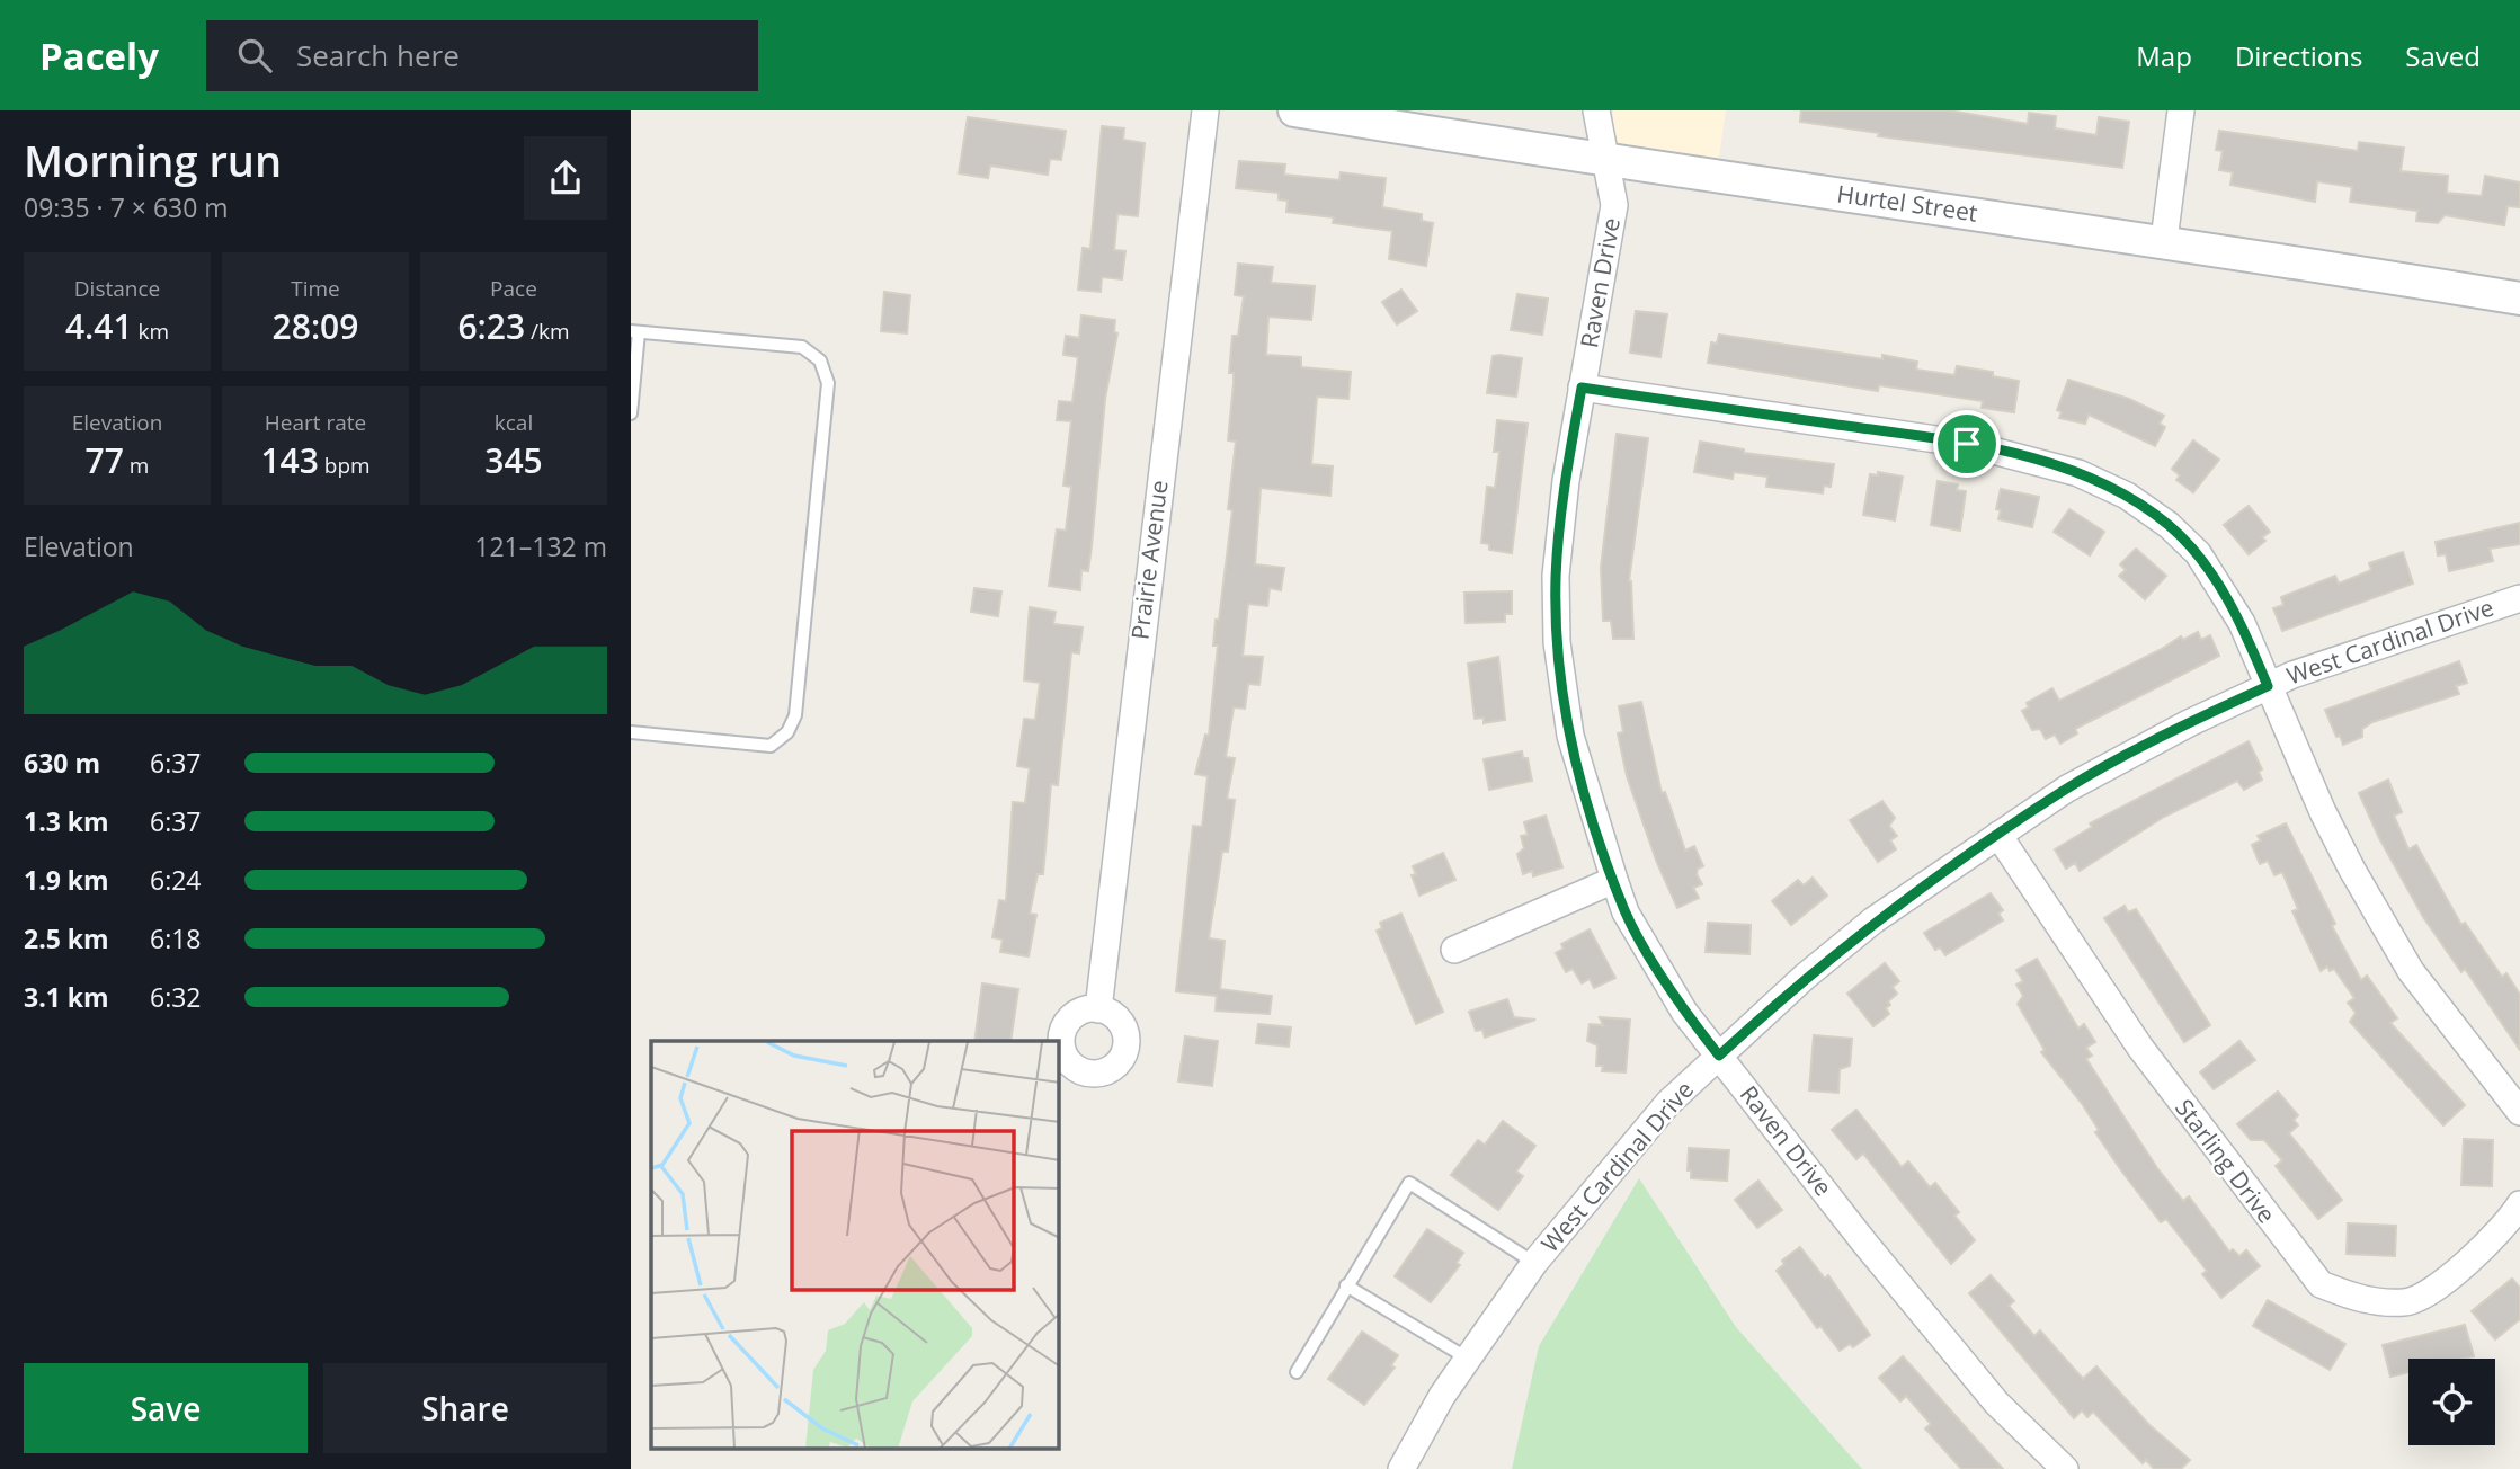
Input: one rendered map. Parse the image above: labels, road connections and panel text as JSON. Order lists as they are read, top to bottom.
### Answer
{
  "streets": {
    "street": [
      "Hurtel Street",
      "Raven Drive",
      "Prairie Avenue",
      "West Cardinal Drive",
      "Starling Drive"
    ]
  },
  "crossings": [
    ["Hurtel Street", "Raven Drive"],
    ["Raven Drive", "West Cardinal Drive"],
    ["West Cardinal Drive", "Starling Drive"]
  ],
  "page": {
    "header": "Pacely",
    "search": "Search here",
    "nav": ["Map", "Directions", "Saved"],
    "heading": ["Morning run", "09:35 · 7 × 630 m"],
    "stats": [
      ["Distance", "4.41 km"],
      ["Time", "28:09"],
      ["Pace", "6:23 /km"],
      ["Elevation", "77 m"],
      ["Heart rate", "143 bpm"],
      ["kcal", "345"]
    ],
    "chart": ["Elevation", "121–132 m"],
    "list": [
      {
        "name": "630 m",
        "note": "6:37"
      },
      {
        "name": "1.3 km",
        "note": "6:37"
      },
      {
        "name": "1.9 km",
        "note": "6:24"
      },
      {
        "name": "2.5 km",
        "note": "6:18"
      },
      {
        "name": "3.1 km",
        "note": "6:32"
      }
    ],
    "buttons": ["Save", "Share"]
  }
}
